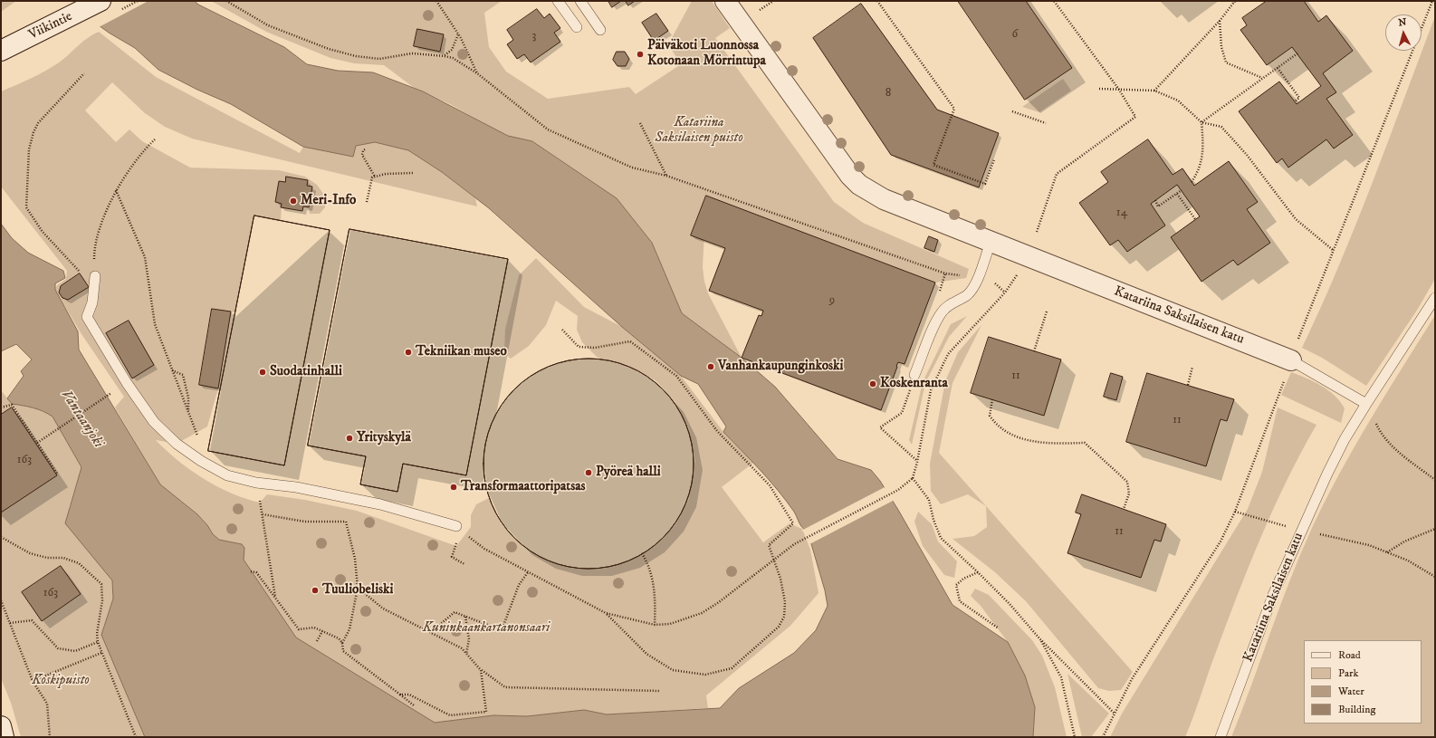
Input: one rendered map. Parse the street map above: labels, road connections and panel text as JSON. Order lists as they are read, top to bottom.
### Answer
{
  "streets": {
    "street": ["Viikintie", "Katariina Saksilaisen katu"]
  },
  "water": ["Vantaanjoki"],
  "parks": ["Katariina Saksilaisen puisto", "Kuninkaankartanonsaari", "Koskipuisto"],
  "places": [
    "Päiväkoti Luonnossa Kotonaan Mörrintupa",
    "Meri-Info",
    "Tekniikan museo",
    "Vanhankaupunginkoski",
    "Suodatinhalli",
    "Koskenranta",
    "Yrityskylä",
    "Pyöreä halli",
    "Transformaattoripatsas",
    "Tuuliobeliski"
  ],
  "house_numbers": [
    "6",
    "3",
    "8",
    "14",
    "9",
    "11",
    "11",
    "163",
    "11",
    "163"
  ],
  "legend": [
    "Road",
    "Park",
    "Water",
    "Building"
  ],
  "north": "top"
}
